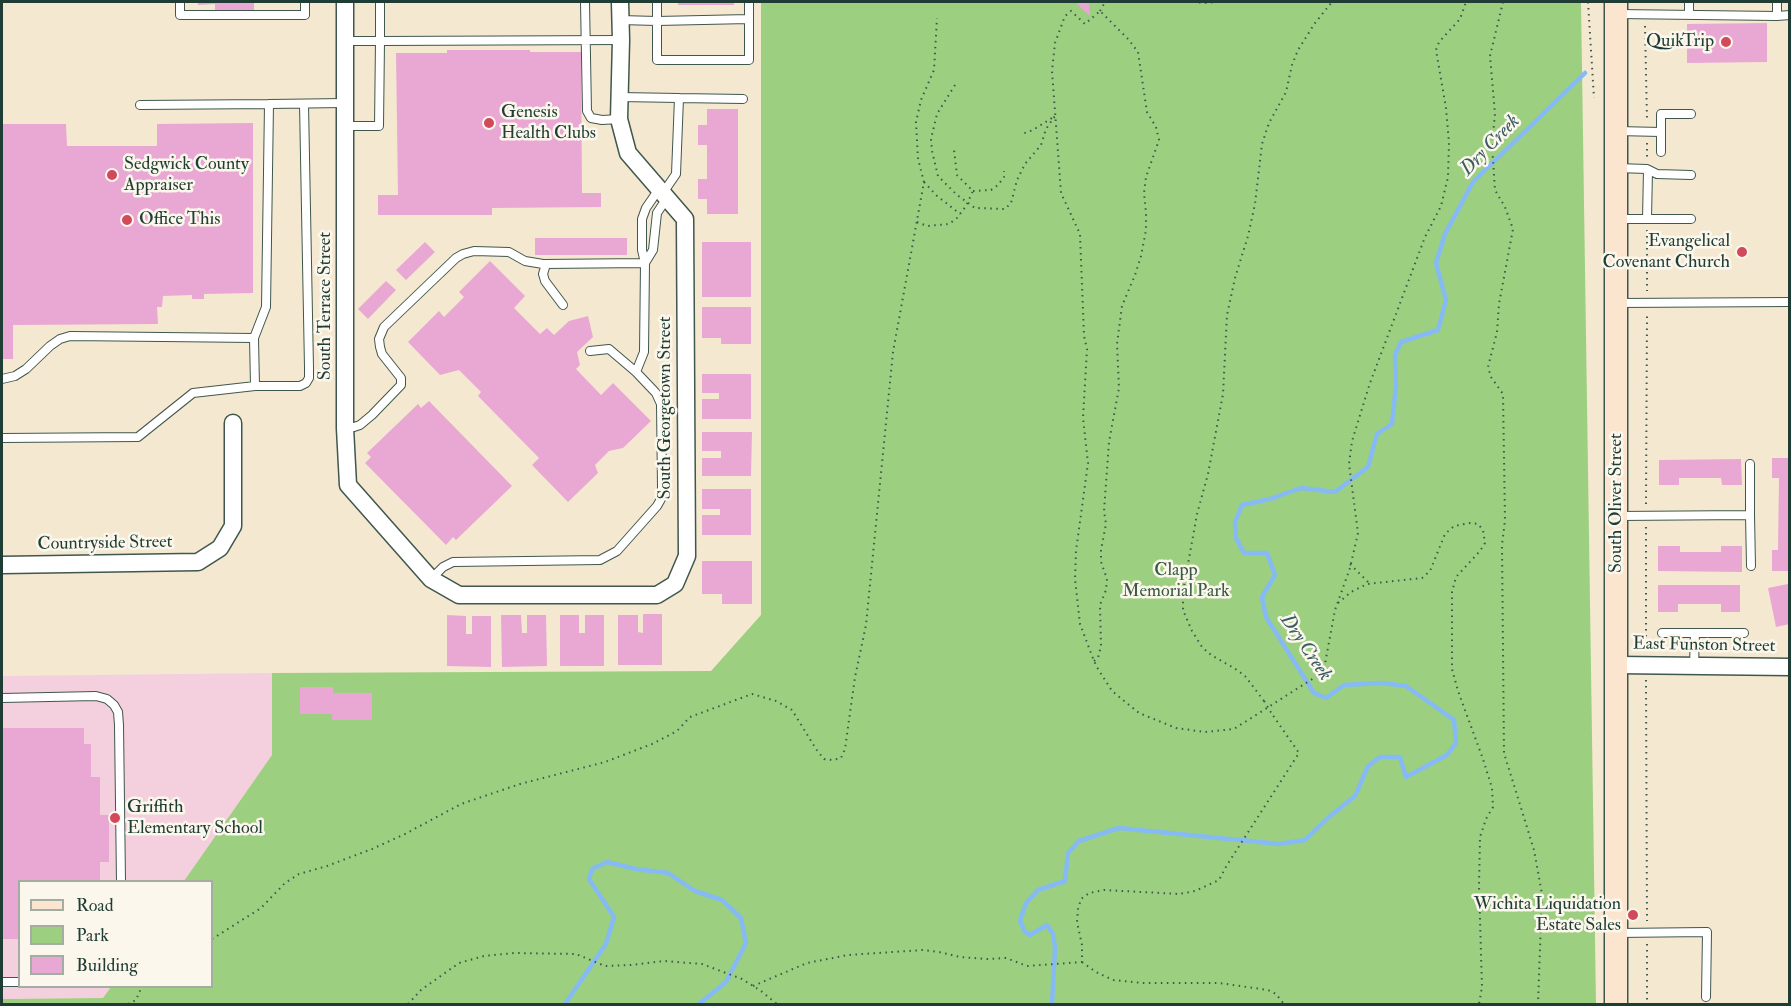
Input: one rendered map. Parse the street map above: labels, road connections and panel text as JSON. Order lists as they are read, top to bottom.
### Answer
{
  "streets": {
    "main road": ["South Oliver Street"],
    "street": [
      "South Terrace Street",
      "South Georgetown Street",
      "Countryside Street",
      "East Funston Street"
    ]
  },
  "crossings": [
    ["South Terrace Street", "South Georgetown Street"],
    ["South Oliver Street", "East Funston Street"]
  ],
  "water": ["Dry Creek"],
  "parks": ["Clapp Memorial Park"],
  "places": [
    "QuikTrip",
    "Genesis Health Clubs",
    "Sedgwick County Appraiser",
    "Office This",
    "Evangelical Covenant Church",
    "Griffith Elementary School",
    "Wichita Liquidation Estate Sales"
  ],
  "legend": ["Road", "Park", "Building"]
}
